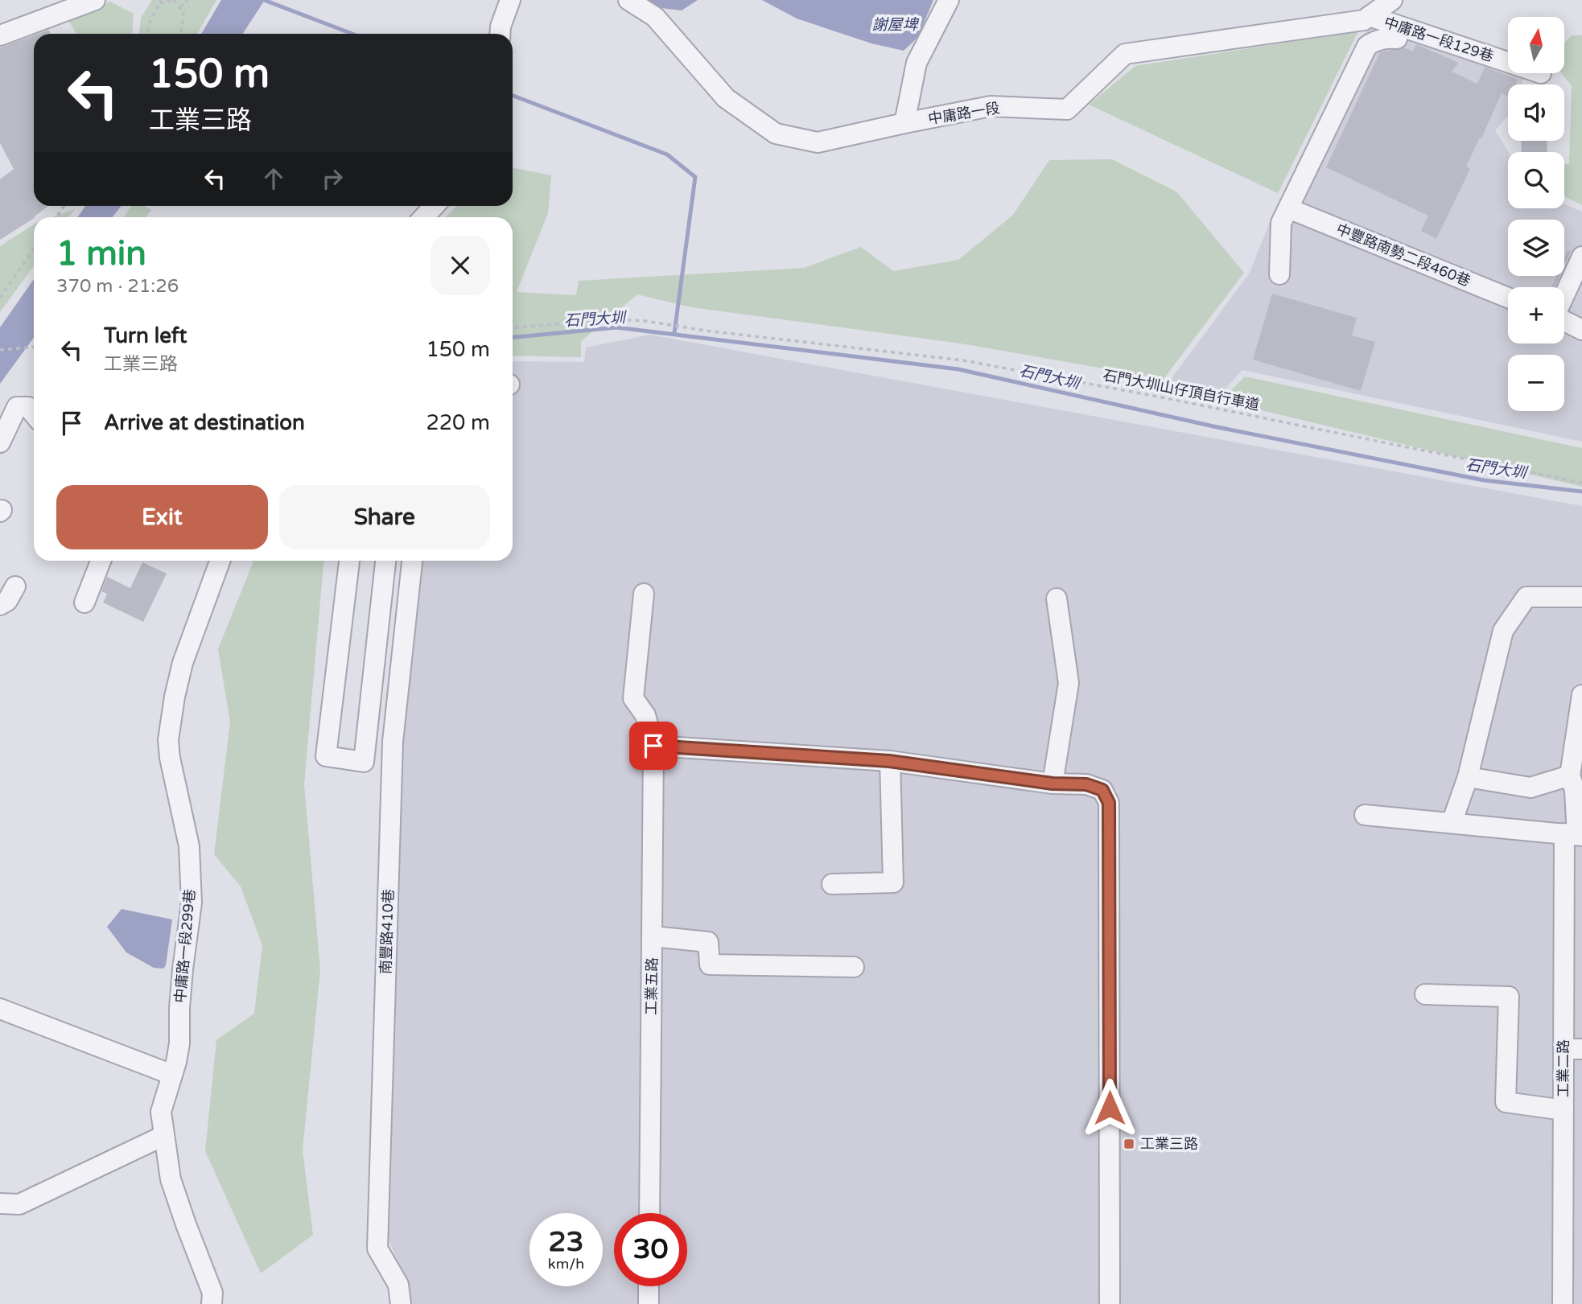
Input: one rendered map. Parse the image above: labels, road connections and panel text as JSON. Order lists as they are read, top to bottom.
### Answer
{
  "streets": {
    "street": [
      "中庸路一段129巷",
      "中庸路一段",
      "中豐路南勢二段460巷",
      "南豐路410巷",
      "中庸路一段299巷",
      "工業五路",
      "工業二路"
    ],
    "path": ["石門大圳山仔頂自行車道"]
  },
  "crossings": [
    ["中庸路一段129巷", "中庸路一段"]
  ],
  "water": ["謝屋埤", "石門大圳"],
  "places": {
    "transit": ["工業三路"]
  },
  "north": "top",
  "page": {
    "map_buttons": ["+", "−"],
    "turn": ["150 m", "工業三路"],
    "heading": ["1 min", "370 m · 21:26"],
    "list": [
      {
        "name": "Turn left",
        "note": "工業三路",
        "value": "150 m"
      },
      {
        "name": "Arrive at destination",
        "value": "220 m"
      }
    ],
    "buttons": ["Exit", "Share"],
    "speed": "23 km/h",
    "limit": "30"
  }
}
